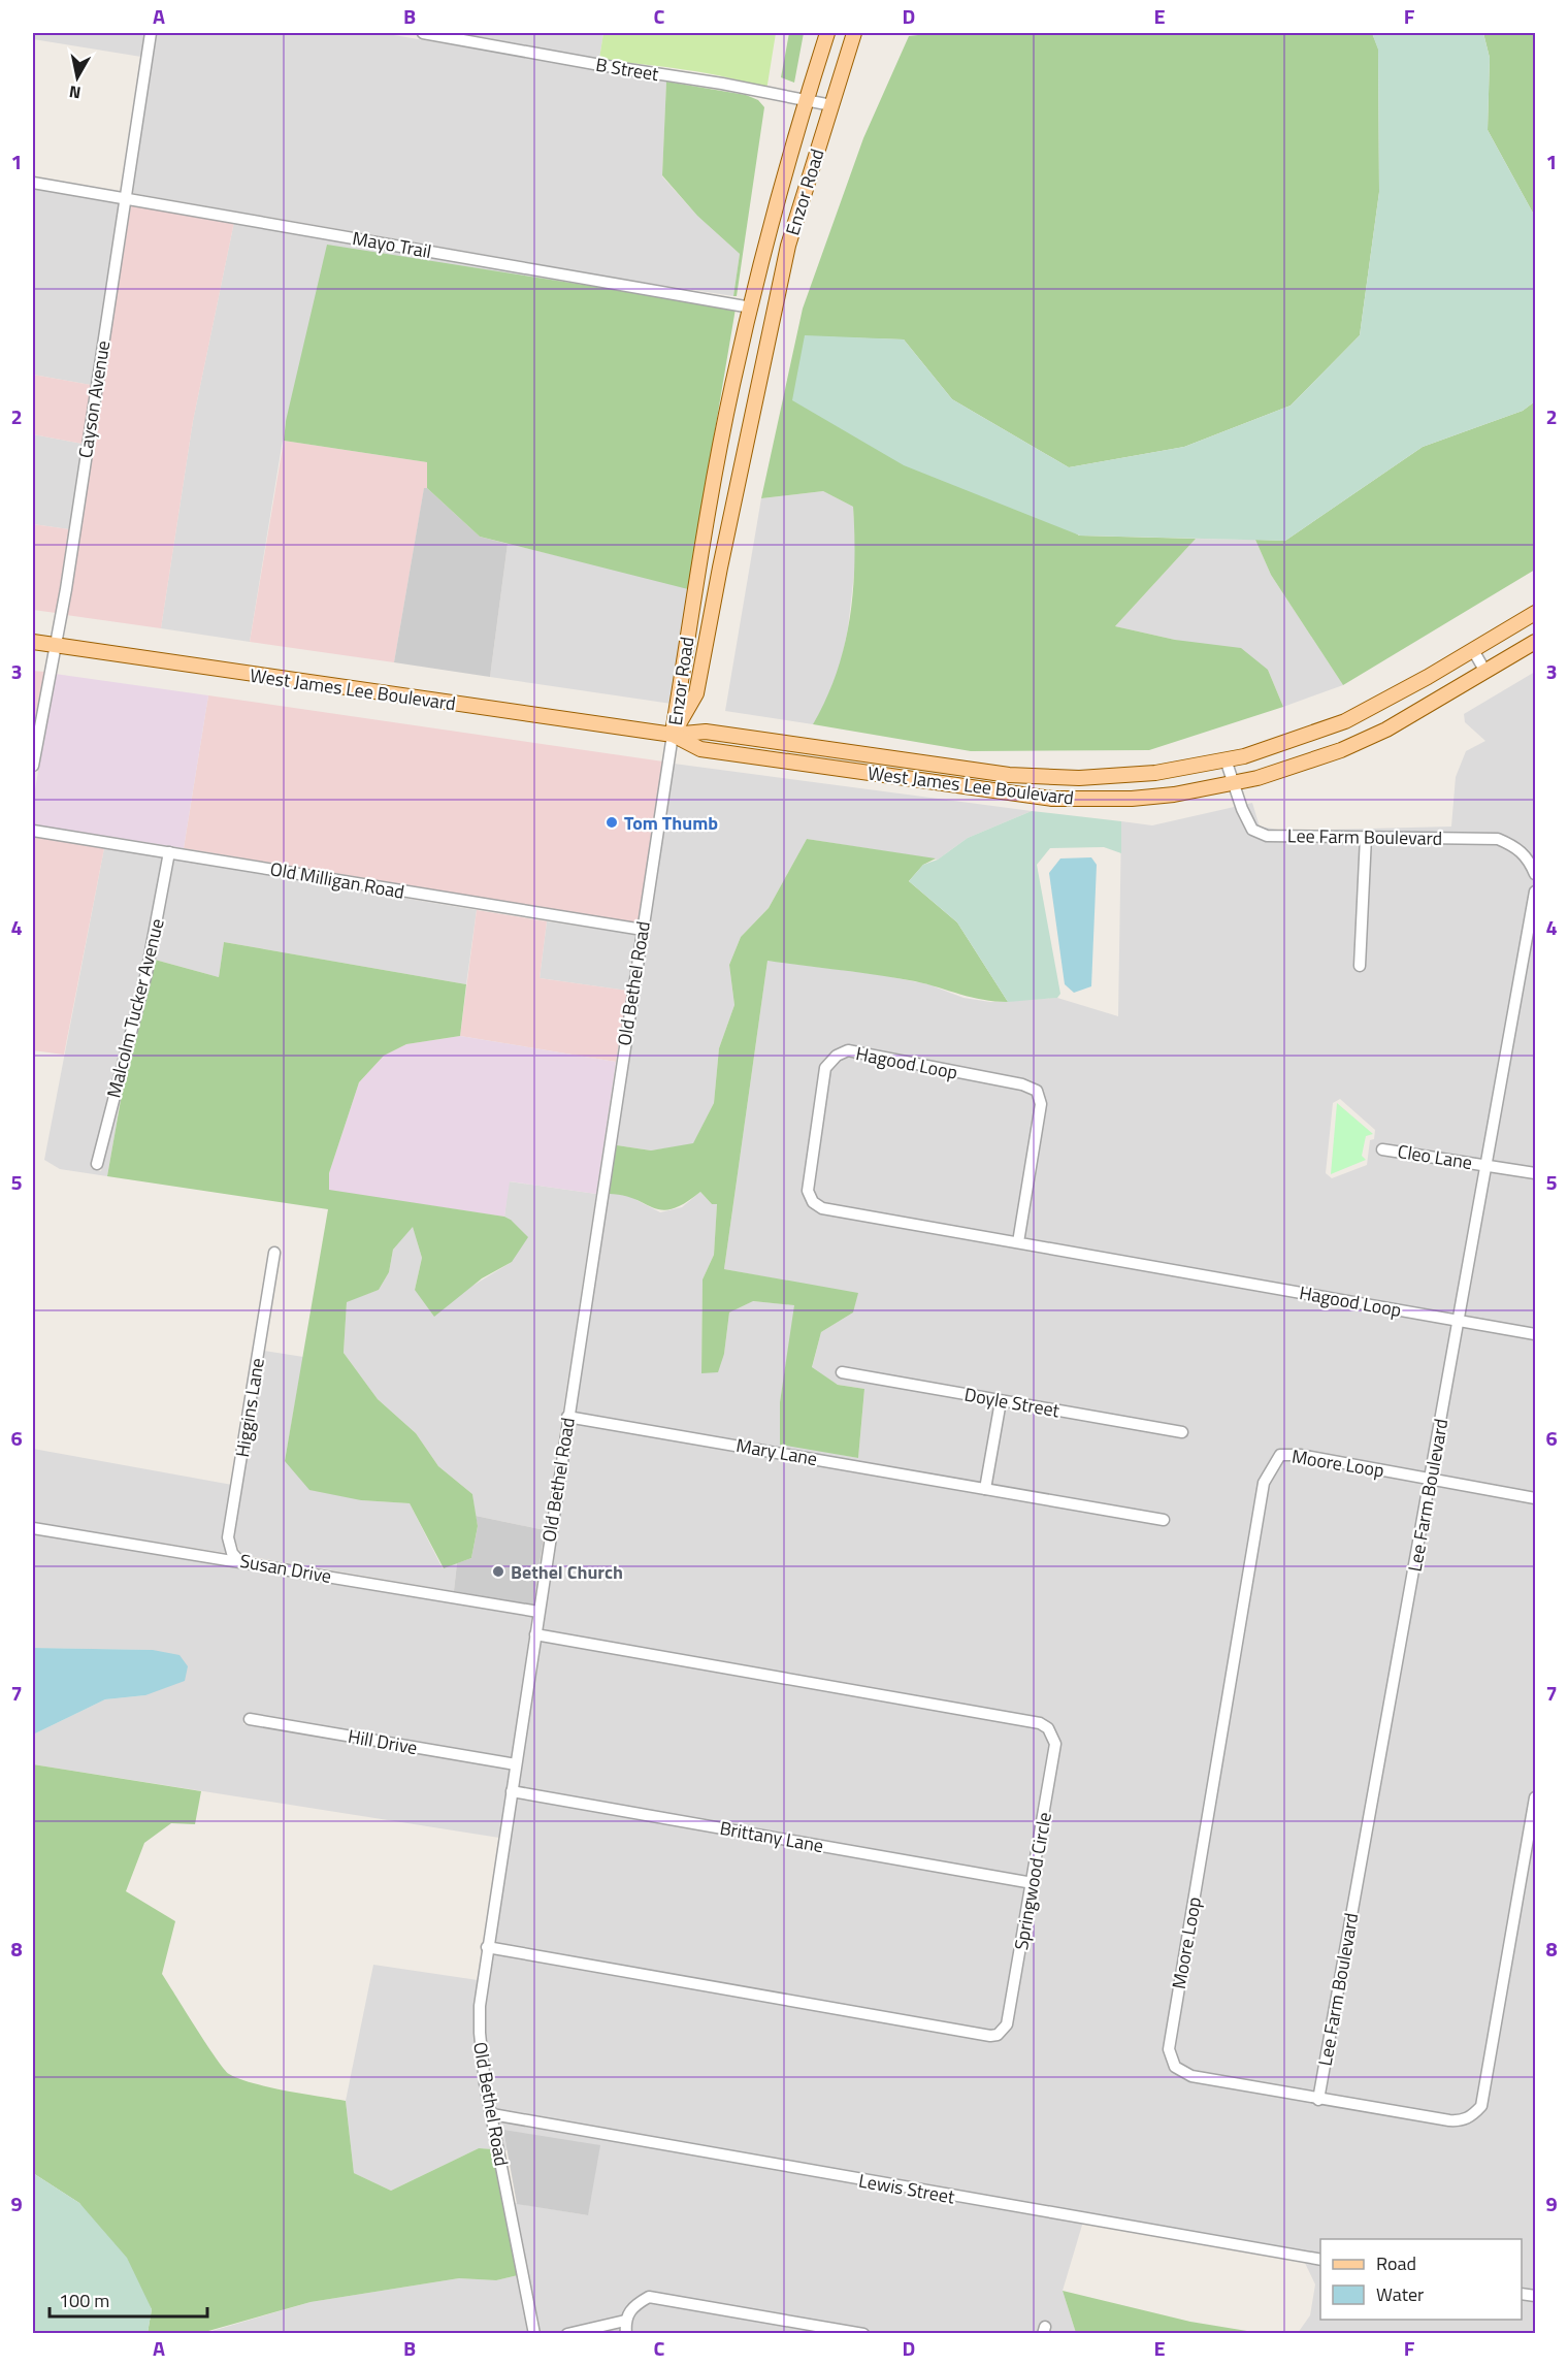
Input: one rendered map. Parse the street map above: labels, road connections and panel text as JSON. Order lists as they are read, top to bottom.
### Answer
{
  "streets": {
    "main road": ["Enzor Road", "West James Lee Boulevard"],
    "street": [
      "B Street",
      "Mayo Trail",
      "Cayson Avenue",
      "Lee Farm Boulevard",
      "Old Milligan Road",
      "Old Bethel Road",
      "Malcolm Tucker Avenue",
      "Hagood Loop",
      "Cleo Lane",
      "Doyle Street",
      "Higgins Lane",
      "Mary Lane",
      "Moore Loop",
      "Susan Drive",
      "Hill Drive",
      "Brittany Lane",
      "Springwood Circle",
      "Lewis Street"
    ]
  },
  "crossings": [
    ["B Street", "Enzor Road"],
    ["Enzor Road", "Mayo Trail"],
    ["Enzor Road", "West James Lee Boulevard"],
    ["Enzor Road", "Old Bethel Road"],
    ["Mayo Trail", "Cayson Avenue"],
    ["Cayson Avenue", "West James Lee Boulevard"],
    ["West James Lee Boulevard", "Lee Farm Boulevard"],
    ["West James Lee Boulevard", "Old Bethel Road"],
    ["Lee Farm Boulevard", "Hagood Loop"],
    ["Lee Farm Boulevard", "Cleo Lane"],
    ["Lee Farm Boulevard", "Moore Loop"],
    ["Old Milligan Road", "Old Bethel Road"],
    ["Old Milligan Road", "Malcolm Tucker Avenue"],
    ["Old Bethel Road", "Mary Lane"],
    ["Old Bethel Road", "Susan Drive"],
    ["Old Bethel Road", "Hill Drive"],
    ["Old Bethel Road", "Brittany Lane"],
    ["Old Bethel Road", "Springwood Circle"],
    ["Old Bethel Road", "Lewis Street"],
    ["Higgins Lane", "Susan Drive"],
    ["Brittany Lane", "Springwood Circle"]
  ],
  "places": ["Tom Thumb", "Bethel Church"],
  "legend": ["Road", "Water"],
  "scale_bar": "100 m",
  "north": "bottom",
  "grid": {
    "columns": [
      "A",
      "B",
      "C",
      "D",
      "E",
      "F"
    ],
    "rows": [
      "1",
      "2",
      "3",
      "4",
      "5",
      "6",
      "7",
      "8",
      "9"
    ]
  }
}
